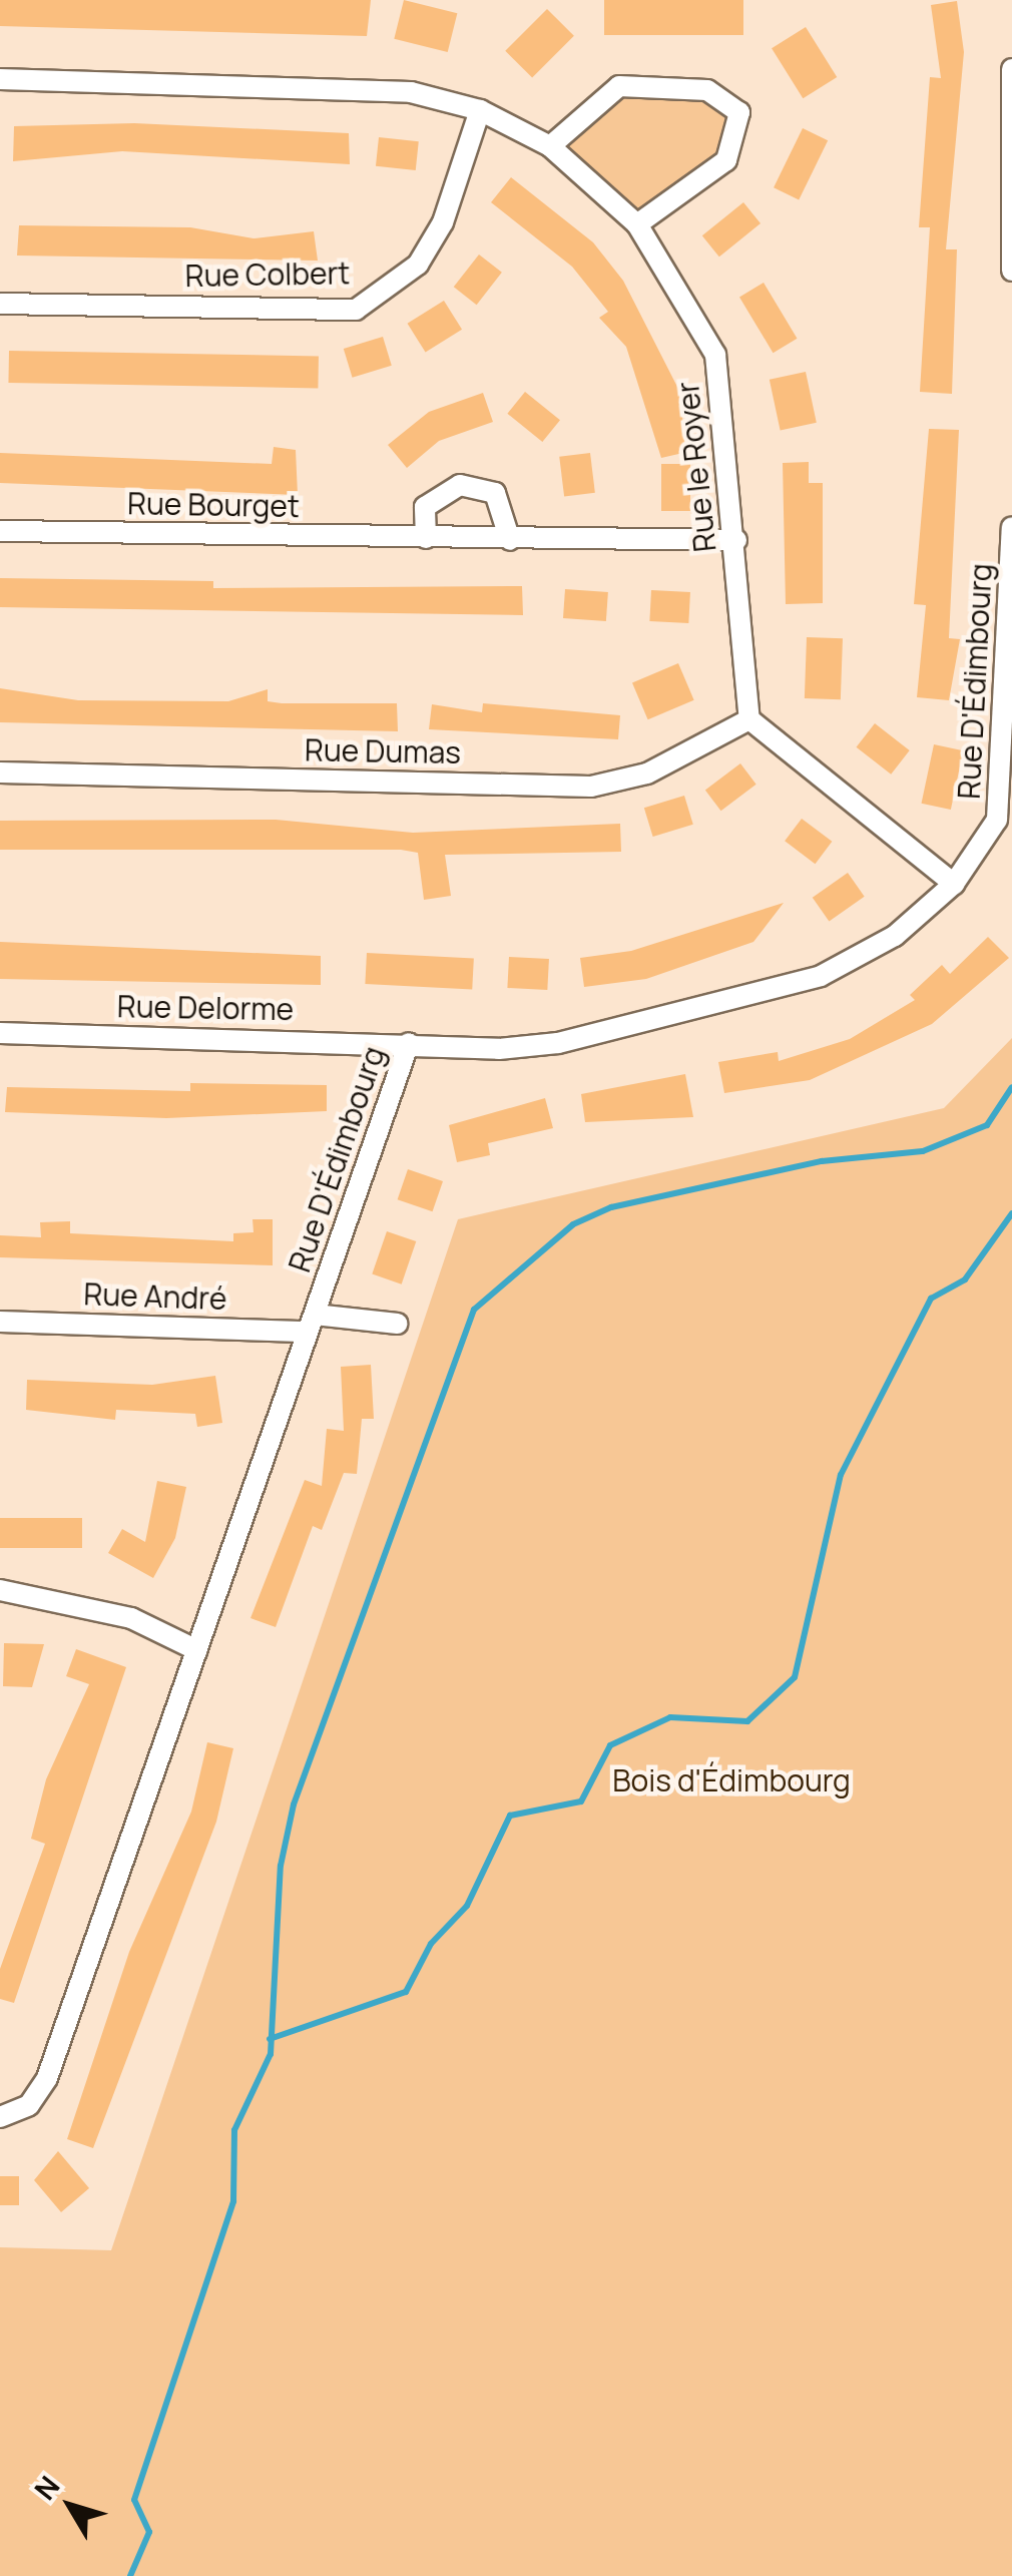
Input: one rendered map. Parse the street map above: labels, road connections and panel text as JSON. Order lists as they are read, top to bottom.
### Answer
{
  "streets": {
    "street": [
      "Rue Colbert",
      "Rue le Royer",
      "Rue Bourget",
      "Rue D'Édimbourg",
      "Rue Dumas",
      "Rue Delorme",
      "Rue André"
    ]
  },
  "crossings": [
    ["Rue Colbert", "Rue le Royer"],
    ["Rue le Royer", "Rue Bourget"],
    ["Rue le Royer", "Rue Dumas"],
    ["Rue D'Édimbourg", "Rue Delorme"],
    ["Rue D'Édimbourg", "Rue André"]
  ],
  "parks": ["Bois d'Édimbourg"],
  "north": "top left"
}
